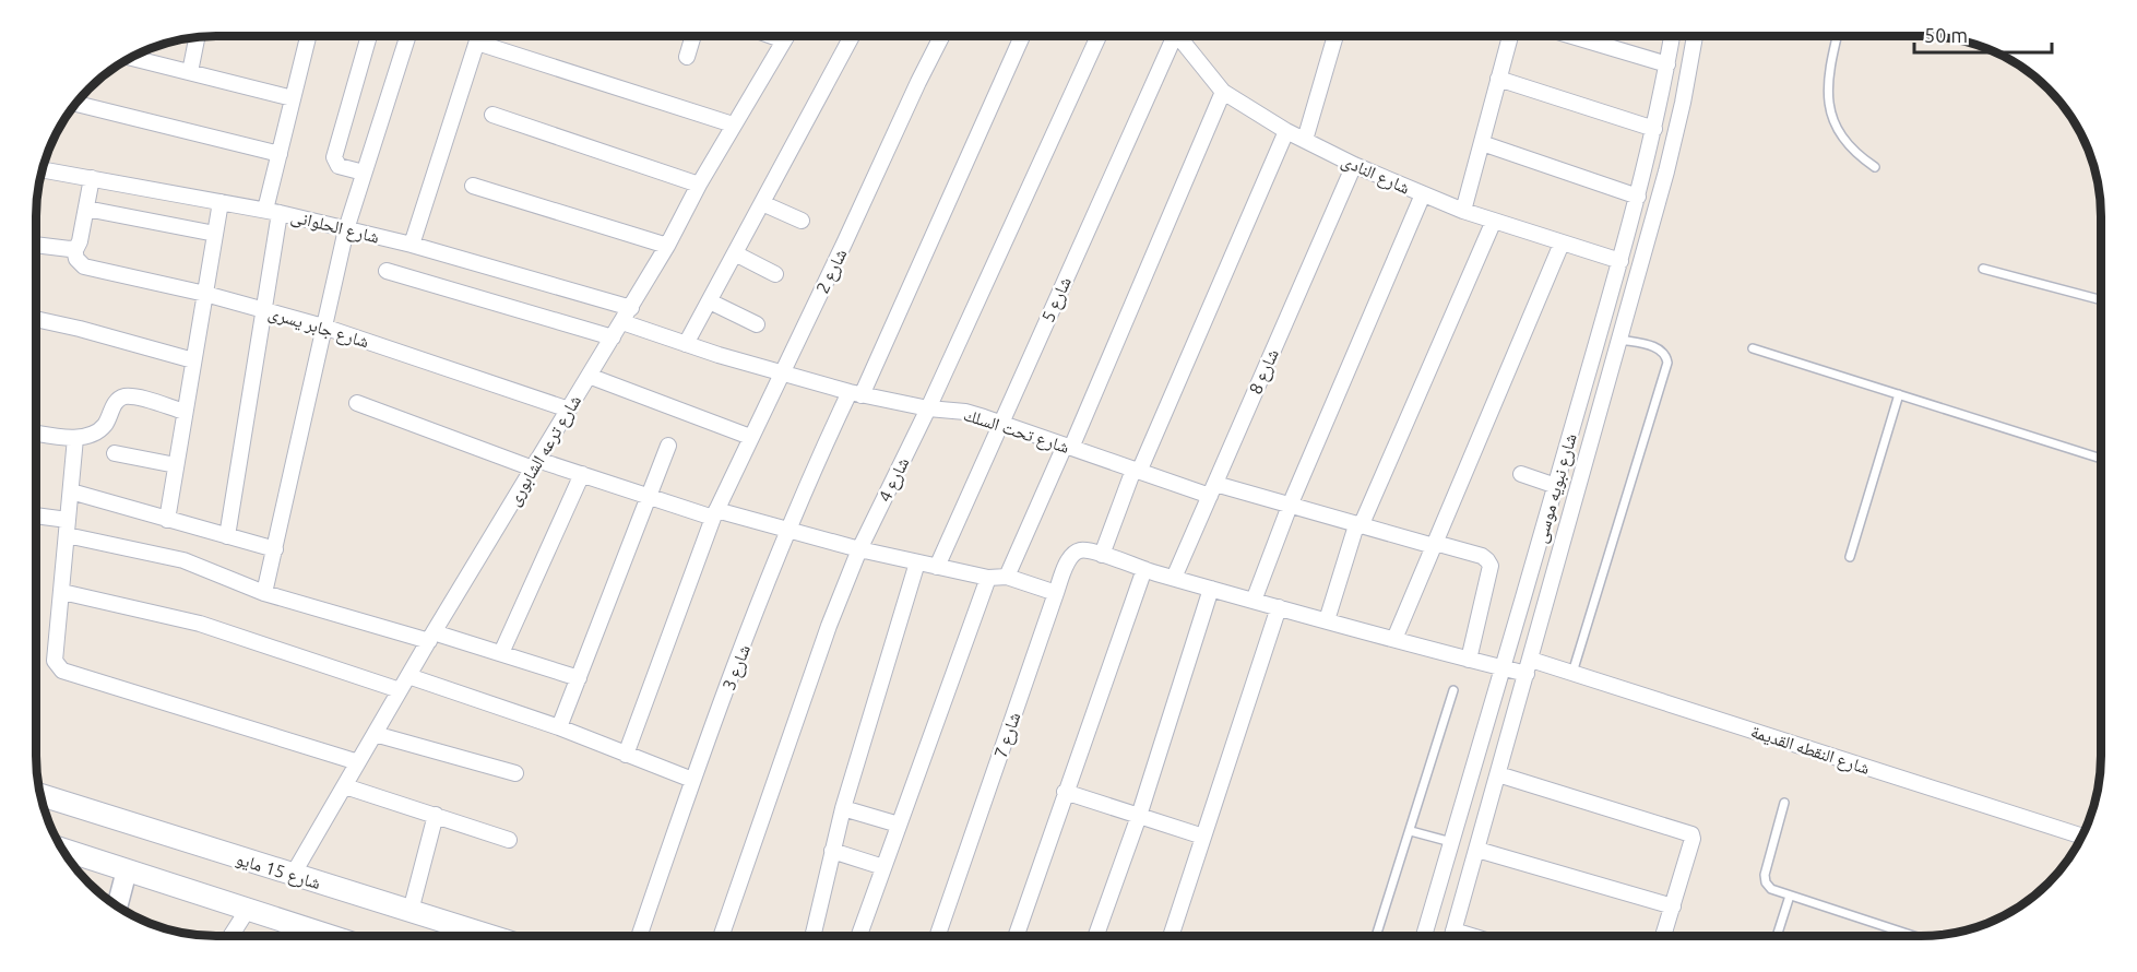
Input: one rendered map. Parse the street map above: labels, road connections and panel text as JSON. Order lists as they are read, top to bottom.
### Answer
{
  "streets": {
    "main road": ["شارع 15 مايو"],
    "street": [
      "شارع النادى",
      "شارع الحلوانى",
      "شارع 2",
      "شارع 5",
      "شارع جابر يسرى",
      "شارع 8",
      "شارع تحت السلك",
      "شارع ترعه الشابورى",
      "شارع 4",
      "شارع نبويه موسى",
      "شارع 3",
      "شارع 7",
      "شارع النقطه القديمة"
    ]
  },
  "crossings": [
    ["شارع النادى", "شارع 8"],
    ["شارع النادى", "شارع نبويه موسى"],
    ["شارع الحلوانى", "شارع ترعه الشابورى"],
    ["شارع 2", "شارع تحت السلك"],
    ["شارع 5", "شارع تحت السلك"],
    ["شارع جابر يسرى", "شارع ترعه الشابورى"],
    ["شارع 8", "شارع تحت السلك"],
    ["شارع 8", "شارع النقطه القديمة"],
    ["شارع تحت السلك", "شارع ترعه الشابورى"],
    ["شارع تحت السلك", "شارع 4"],
    ["شارع تحت السلك", "شارع 3"],
    ["شارع تحت السلك", "شارع النقطه القديمة"],
    ["شارع ترعه الشابورى", "شارع 15 مايو"],
    ["شارع نبويه موسى", "شارع النقطه القديمة"],
    ["شارع 7", "شارع النقطه القديمة"]
  ],
  "scale_bar": "50 m"
}
